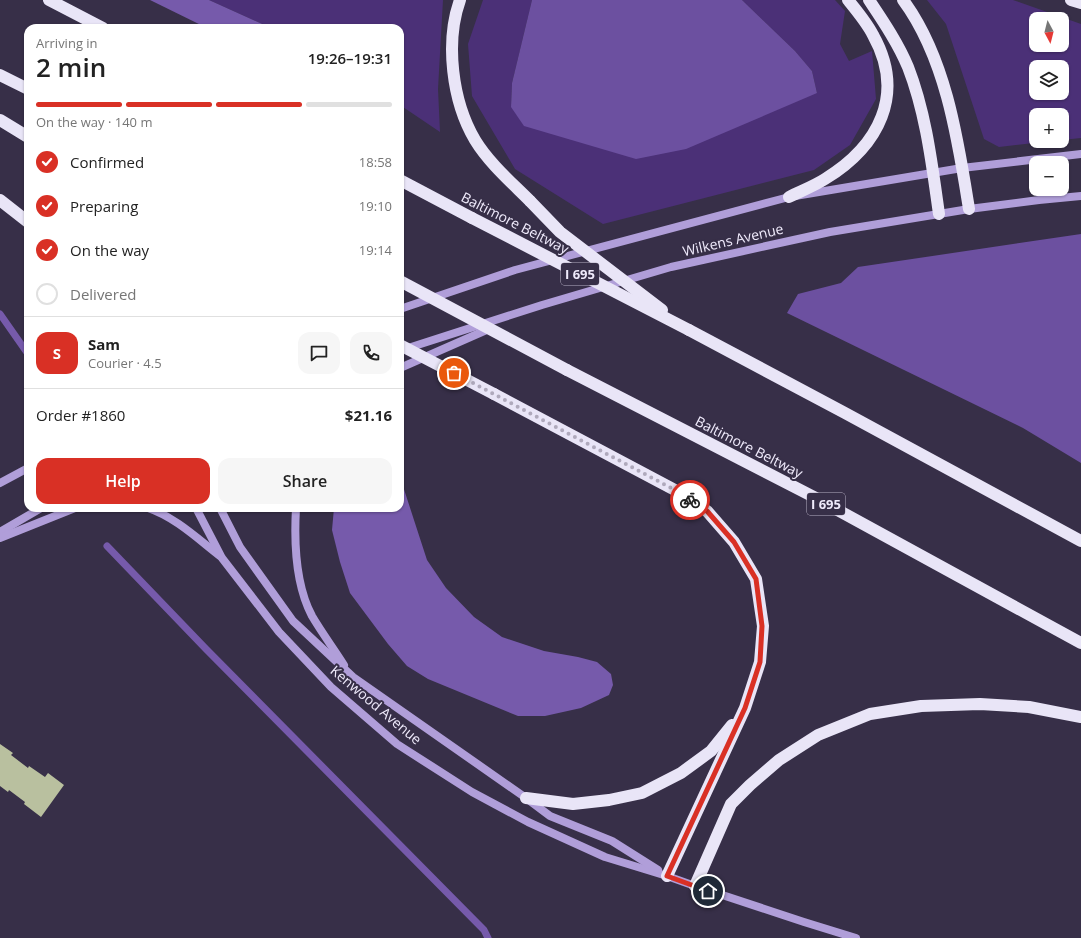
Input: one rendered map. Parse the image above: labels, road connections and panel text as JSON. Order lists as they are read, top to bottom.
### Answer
{
  "streets": {
    "highway": ["Baltimore Beltway", "I 695"],
    "main road": ["Wilkens Avenue", "Kenwood Avenue"]
  },
  "north": "bottom",
  "page": {
    "map_buttons": ["+", "−"],
    "heading": ["2 min", "Arriving in", "19:26–19:31"],
    "panel": [
      "Sam",
      "Courier · 4.5",
      "Order #1860",
      "$21.16"
    ],
    "bar": "On the way · 140 m",
    "list": [
      ["Confirmed", "18:58"],
      ["Preparing", "19:10"],
      ["On the way", "19:14"],
      "Delivered"
    ],
    "round": "S",
    "buttons": ["Help", "Share"]
  }
}
